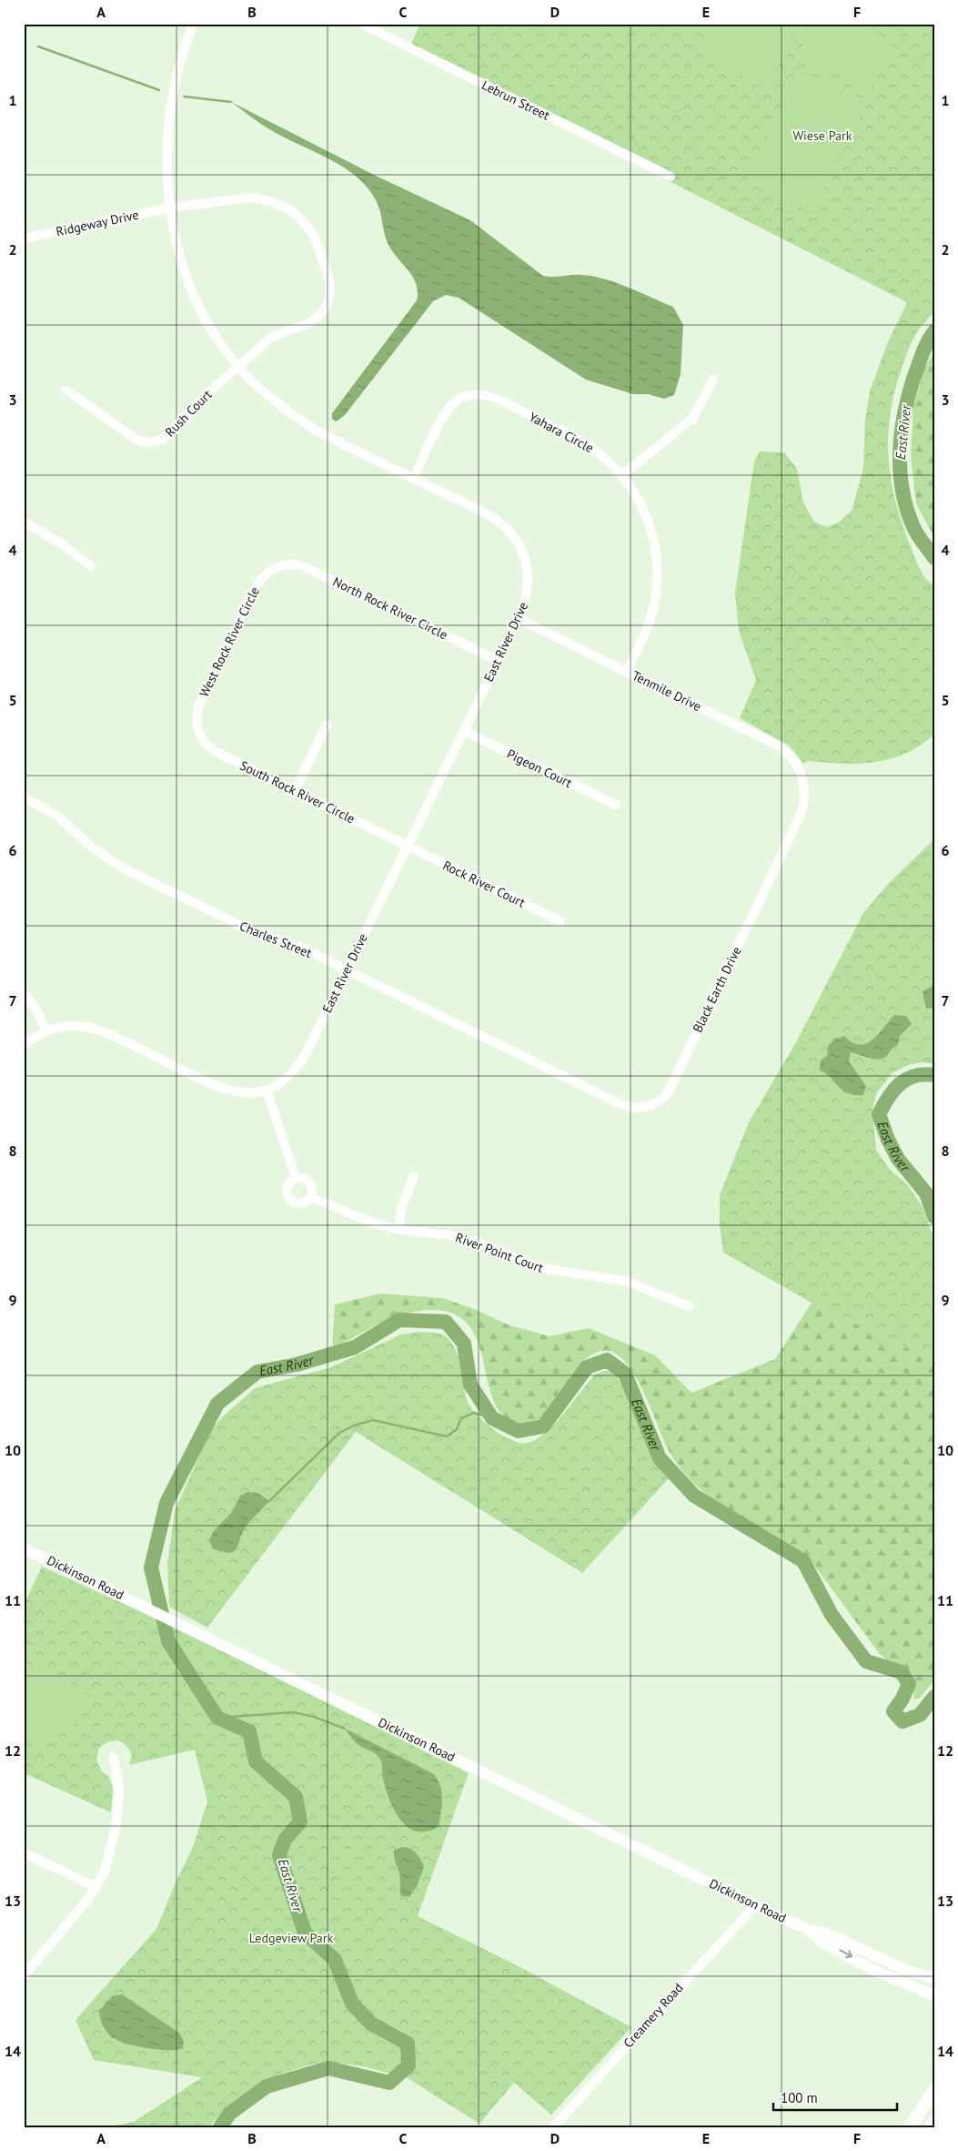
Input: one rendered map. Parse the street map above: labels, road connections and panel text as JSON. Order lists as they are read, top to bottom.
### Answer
{
  "streets": {
    "street": [
      "Lebrun Street",
      "Ridgeway Drive",
      "Rush Court",
      "Yahara Circle",
      "North Rock River Circle",
      "West Rock River Circle",
      "East River Drive",
      "Tenmile Drive",
      "Pigeon Court",
      "South Rock River Circle",
      "Rock River Court",
      "Charles Street",
      "Black Earth Drive",
      "River Point Court",
      "Dickinson Road",
      "Creamery Road"
    ]
  },
  "crossings": [
    ["Ridgeway Drive", "Rush Court"],
    ["Ridgeway Drive", "East River Drive"],
    ["Rush Court", "East River Drive"],
    ["Yahara Circle", "East River Drive"],
    ["Yahara Circle", "Tenmile Drive"],
    ["North Rock River Circle", "West Rock River Circle"],
    ["North Rock River Circle", "East River Drive"],
    ["West Rock River Circle", "South Rock River Circle"],
    ["East River Drive", "Tenmile Drive"],
    ["East River Drive", "Pigeon Court"],
    ["East River Drive", "South Rock River Circle"],
    ["East River Drive", "Rock River Court"],
    ["East River Drive", "Charles Street"],
    ["Tenmile Drive", "Black Earth Drive"],
    ["South Rock River Circle", "Rock River Court"],
    ["Charles Street", "Black Earth Drive"],
    ["Dickinson Road", "Creamery Road"]
  ],
  "water": ["East River"],
  "parks": ["Wiese Park", "Ledgeview Park"],
  "scale_bar": "100 m",
  "grid": {
    "columns": [
      "A",
      "B",
      "C",
      "D",
      "E",
      "F"
    ],
    "rows": [
      "1",
      "2",
      "3",
      "4",
      "5",
      "6",
      "7",
      "8",
      "9",
      "10",
      "11",
      "12",
      "13",
      "14"
    ]
  }
}
